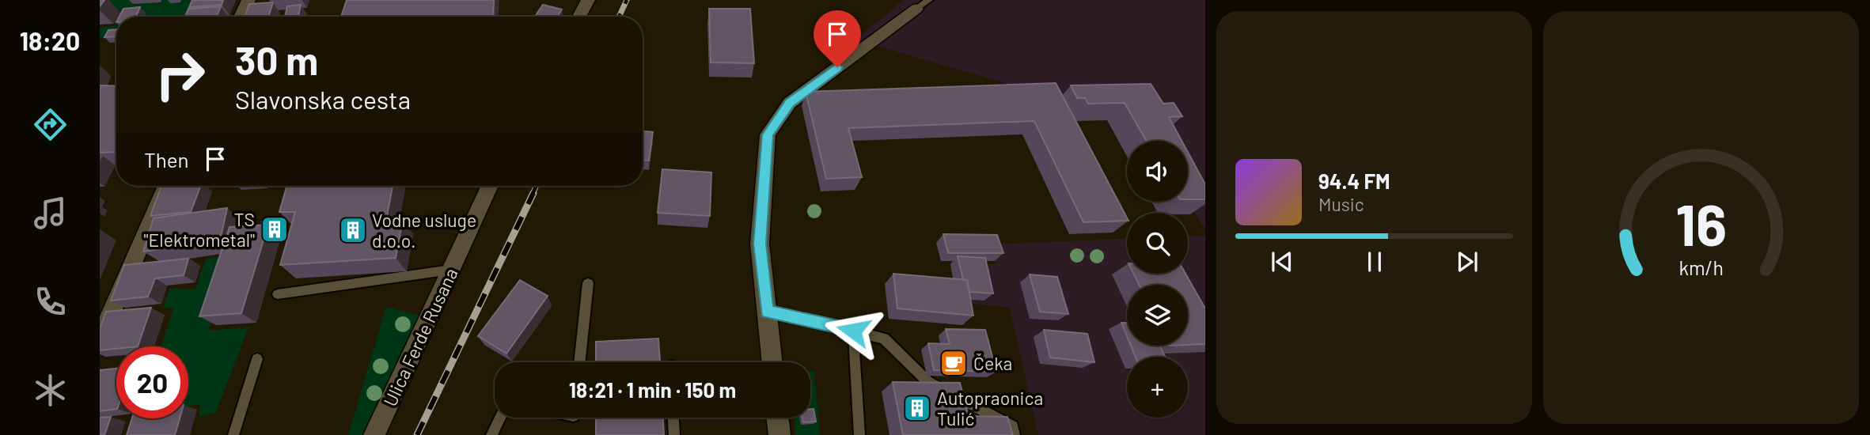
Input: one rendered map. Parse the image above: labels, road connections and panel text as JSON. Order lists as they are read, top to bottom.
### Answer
{
  "streets": {
    "street": ["Ulica Ferde Rusana"]
  },
  "places": {
    "building": ["TS \"Elektrometal\"", "Vodne usluge d.o.o.", "Autopraonica Tulić"],
    "cafe": ["Čeka"]
  },
  "page": {
    "tabs": "18:20",
    "turn": ["30 m", "Slavonska cesta"],
    "then": "Then",
    "map_buttons": "+",
    "song": ["94.4 FM", "Music"],
    "limit": "20",
    "trip": "18:21 · 1 min · 150 m",
    "gauge": ["16", "km/h"]
  }
}
